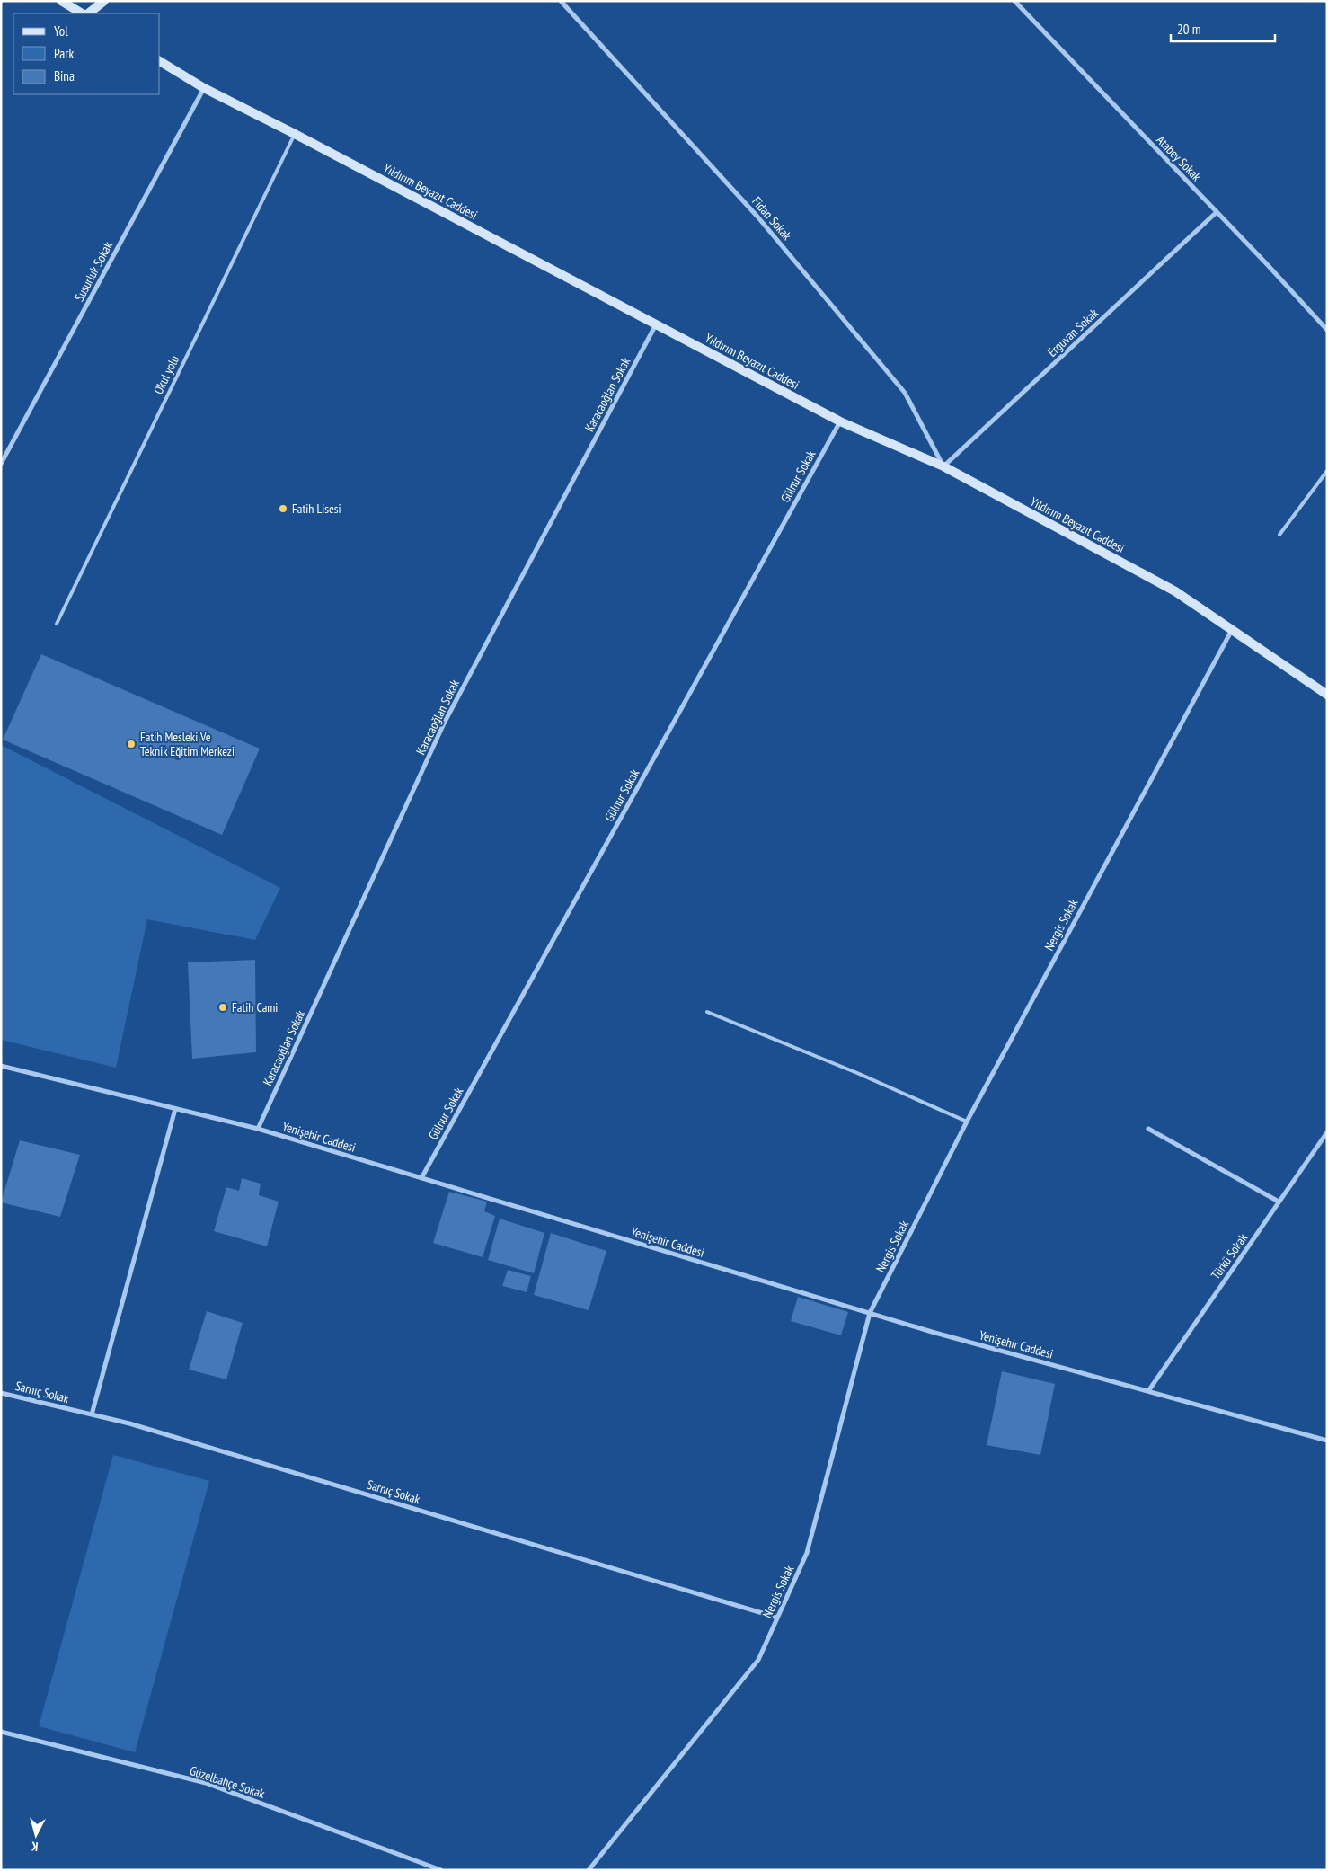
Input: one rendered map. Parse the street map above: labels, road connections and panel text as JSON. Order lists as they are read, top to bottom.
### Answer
{
  "streets": {
    "street": [
      "Atabey Sokak",
      "Yıldırım Beyazıt Caddesi",
      "Fidan Sokak",
      "Susurluk Sokak",
      "Erguvan Sokak",
      "Karacaoğlan Sokak",
      "Gülnur Sokak",
      "Nergis Sokak",
      "Yenişehir Caddesi",
      "Türkü Sokak",
      "Sarnıç Sokak",
      "Güzelbahçe Sokak"
    ],
    "lane": ["Okul yolu"]
  },
  "crossings": [
    ["Atabey Sokak", "Erguvan Sokak"],
    ["Yıldırım Beyazıt Caddesi", "Fidan Sokak"],
    ["Yıldırım Beyazıt Caddesi", "Susurluk Sokak"],
    ["Yıldırım Beyazıt Caddesi", "Erguvan Sokak"],
    ["Yıldırım Beyazıt Caddesi", "Okul yolu"],
    ["Yıldırım Beyazıt Caddesi", "Karacaoğlan Sokak"],
    ["Yıldırım Beyazıt Caddesi", "Gülnur Sokak"],
    ["Yıldırım Beyazıt Caddesi", "Nergis Sokak"],
    ["Fidan Sokak", "Erguvan Sokak"],
    ["Karacaoğlan Sokak", "Yenişehir Caddesi"],
    ["Gülnur Sokak", "Yenişehir Caddesi"],
    ["Nergis Sokak", "Yenişehir Caddesi"],
    ["Nergis Sokak", "Sarnıç Sokak"],
    ["Yenişehir Caddesi", "Türkü Sokak"]
  ],
  "places": ["Fatih Lisesi", "Fatih Mesleki Ve Teknik Eğitim Merkezi", "Fatih Cami"],
  "legend": ["Yol", "Park", "Bina"],
  "scale_bar": "20 m",
  "north": "bottom"
}
